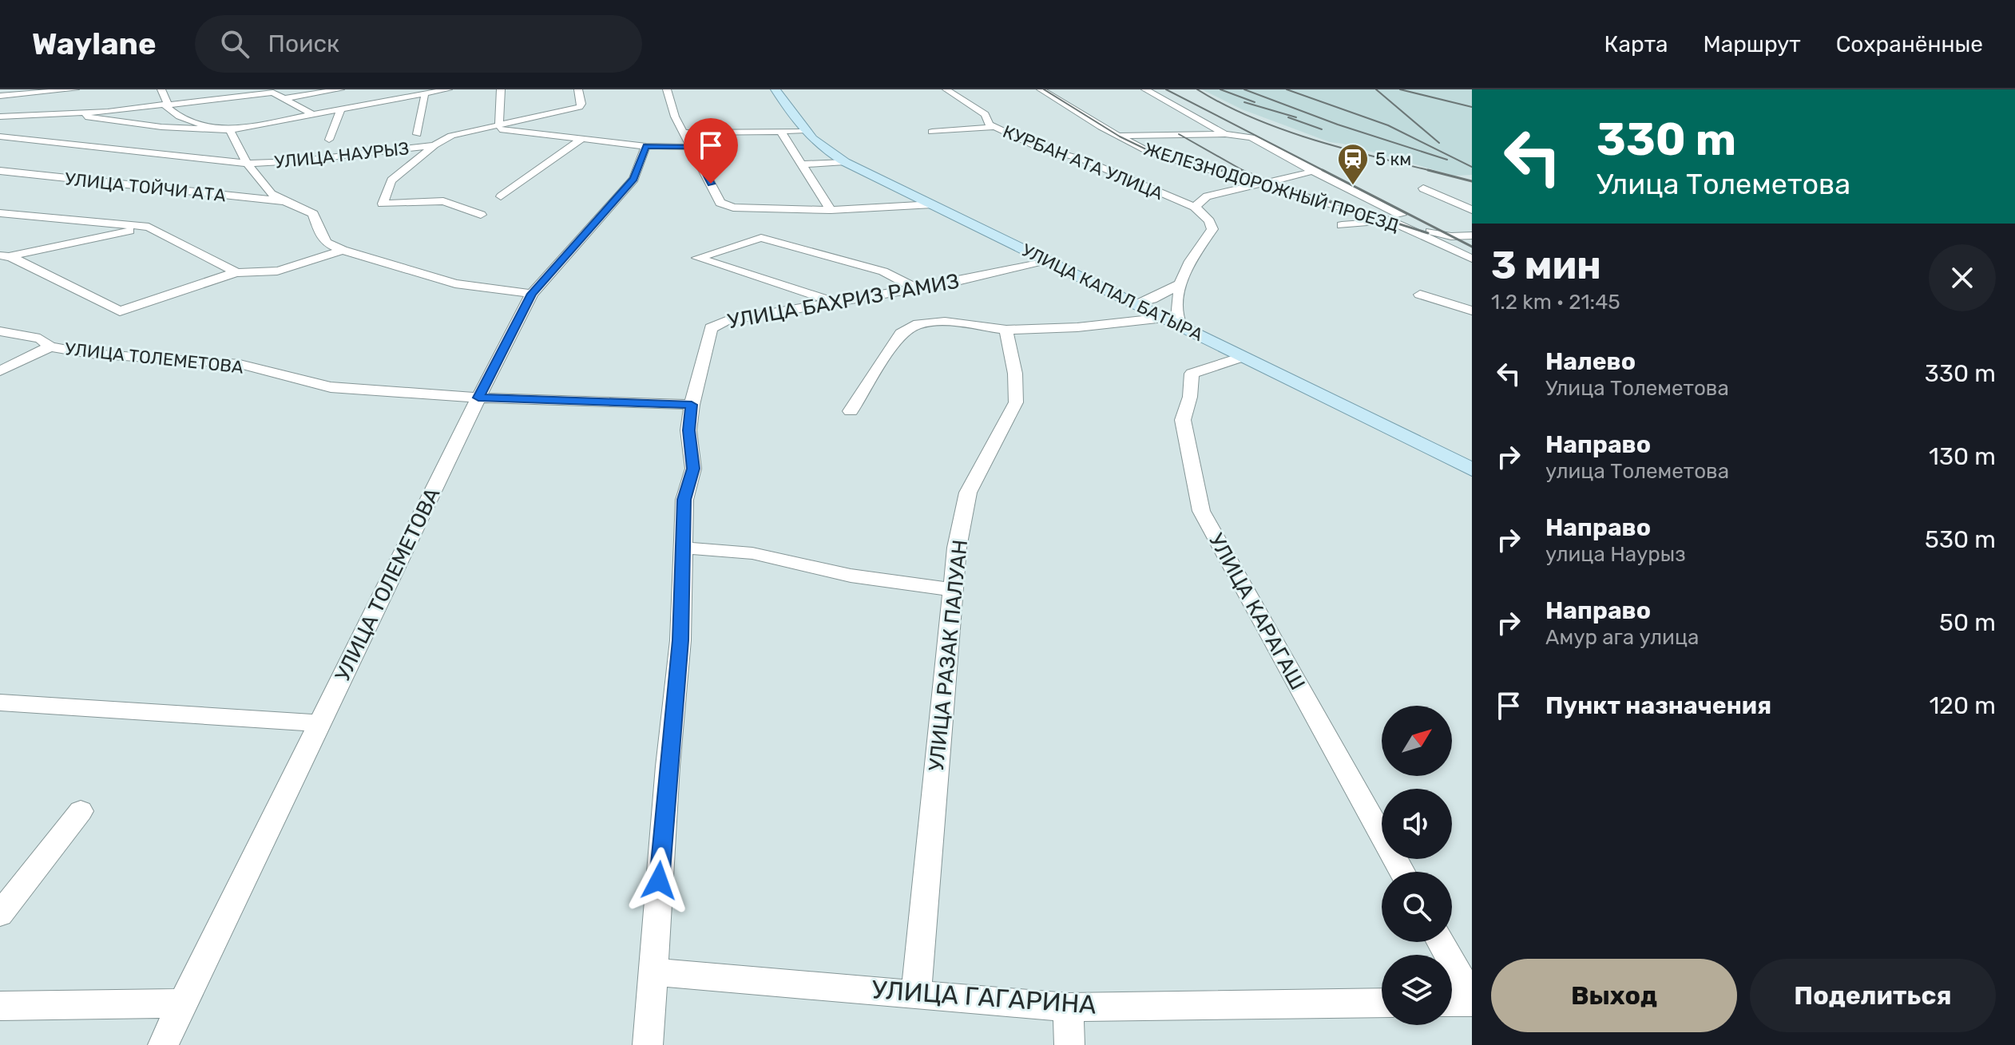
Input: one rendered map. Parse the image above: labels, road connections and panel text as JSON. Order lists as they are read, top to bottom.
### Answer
{
  "streets": {
    "main road": ["УЛИЦА КАПАЛ БАТЫРА"],
    "street": [
      "УЛИЦА НАУРЫЗ",
      "КУРБАН АТА УЛИЦА",
      "УЛИЦА ТОЙЧИ АТА",
      "ЖЕЛЕЗНОДОРОЖНЫЙ ПРОЕЗД",
      "УЛИЦА БАХРИЗ РАМИЗ",
      "УЛИЦА ТОЛЕМЕТОВА",
      "УЛИЦА КАРАГАШ",
      "УЛИЦА РАЗАК ПАЛУАН",
      "УЛИЦА ГАГАРИНА"
    ]
  },
  "crossings": [
    ["УЛИЦА НАУРЫЗ", "УЛИЦА ТОЙЧИ АТА"],
    ["УЛИЦА НАУРЫЗ", "УЛИЦА ТОЛЕМЕТОВА"],
    ["УЛИЦА КАПАЛ БАТЫРА", "УЛИЦА БАХРИЗ РАМИЗ"],
    ["УЛИЦА КАПАЛ БАТЫРА", "УЛИЦА КАРАГАШ"],
    ["УЛИЦА БАХРИЗ РАМИЗ", "УЛИЦА ТОЛЕМЕТОВА"],
    ["УЛИЦА БАХРИЗ РАМИЗ", "УЛИЦА ГАГАРИНА"],
    ["УЛИЦА РАЗАК ПАЛУАН", "УЛИЦА ГАГАРИНА"]
  ],
  "places": {
    "station": ["5 км"]
  },
  "north": "top right",
  "page": {
    "header": "Waylane",
    "search": "Поиск",
    "nav": ["Карта", "Маршрут", "Сохранённые"],
    "turn": ["330 m", "Улица Толеметова"],
    "heading": ["3 мин", "1.2 km · 21:45"],
    "list": [
      {
        "name": "Налево",
        "note": "Улица Толеметова",
        "value": "330 m"
      },
      {
        "name": "Направо",
        "note": "улица Толеметова",
        "value": "130 m"
      },
      {
        "name": "Направо",
        "note": "улица Наурыз",
        "value": "530 m"
      },
      {
        "name": "Направо",
        "note": "Амур ага улица",
        "value": "50 m"
      },
      {
        "name": "Пункт назначения",
        "value": "120 m"
      }
    ],
    "buttons": ["Выход", "Поделиться"]
  }
}
